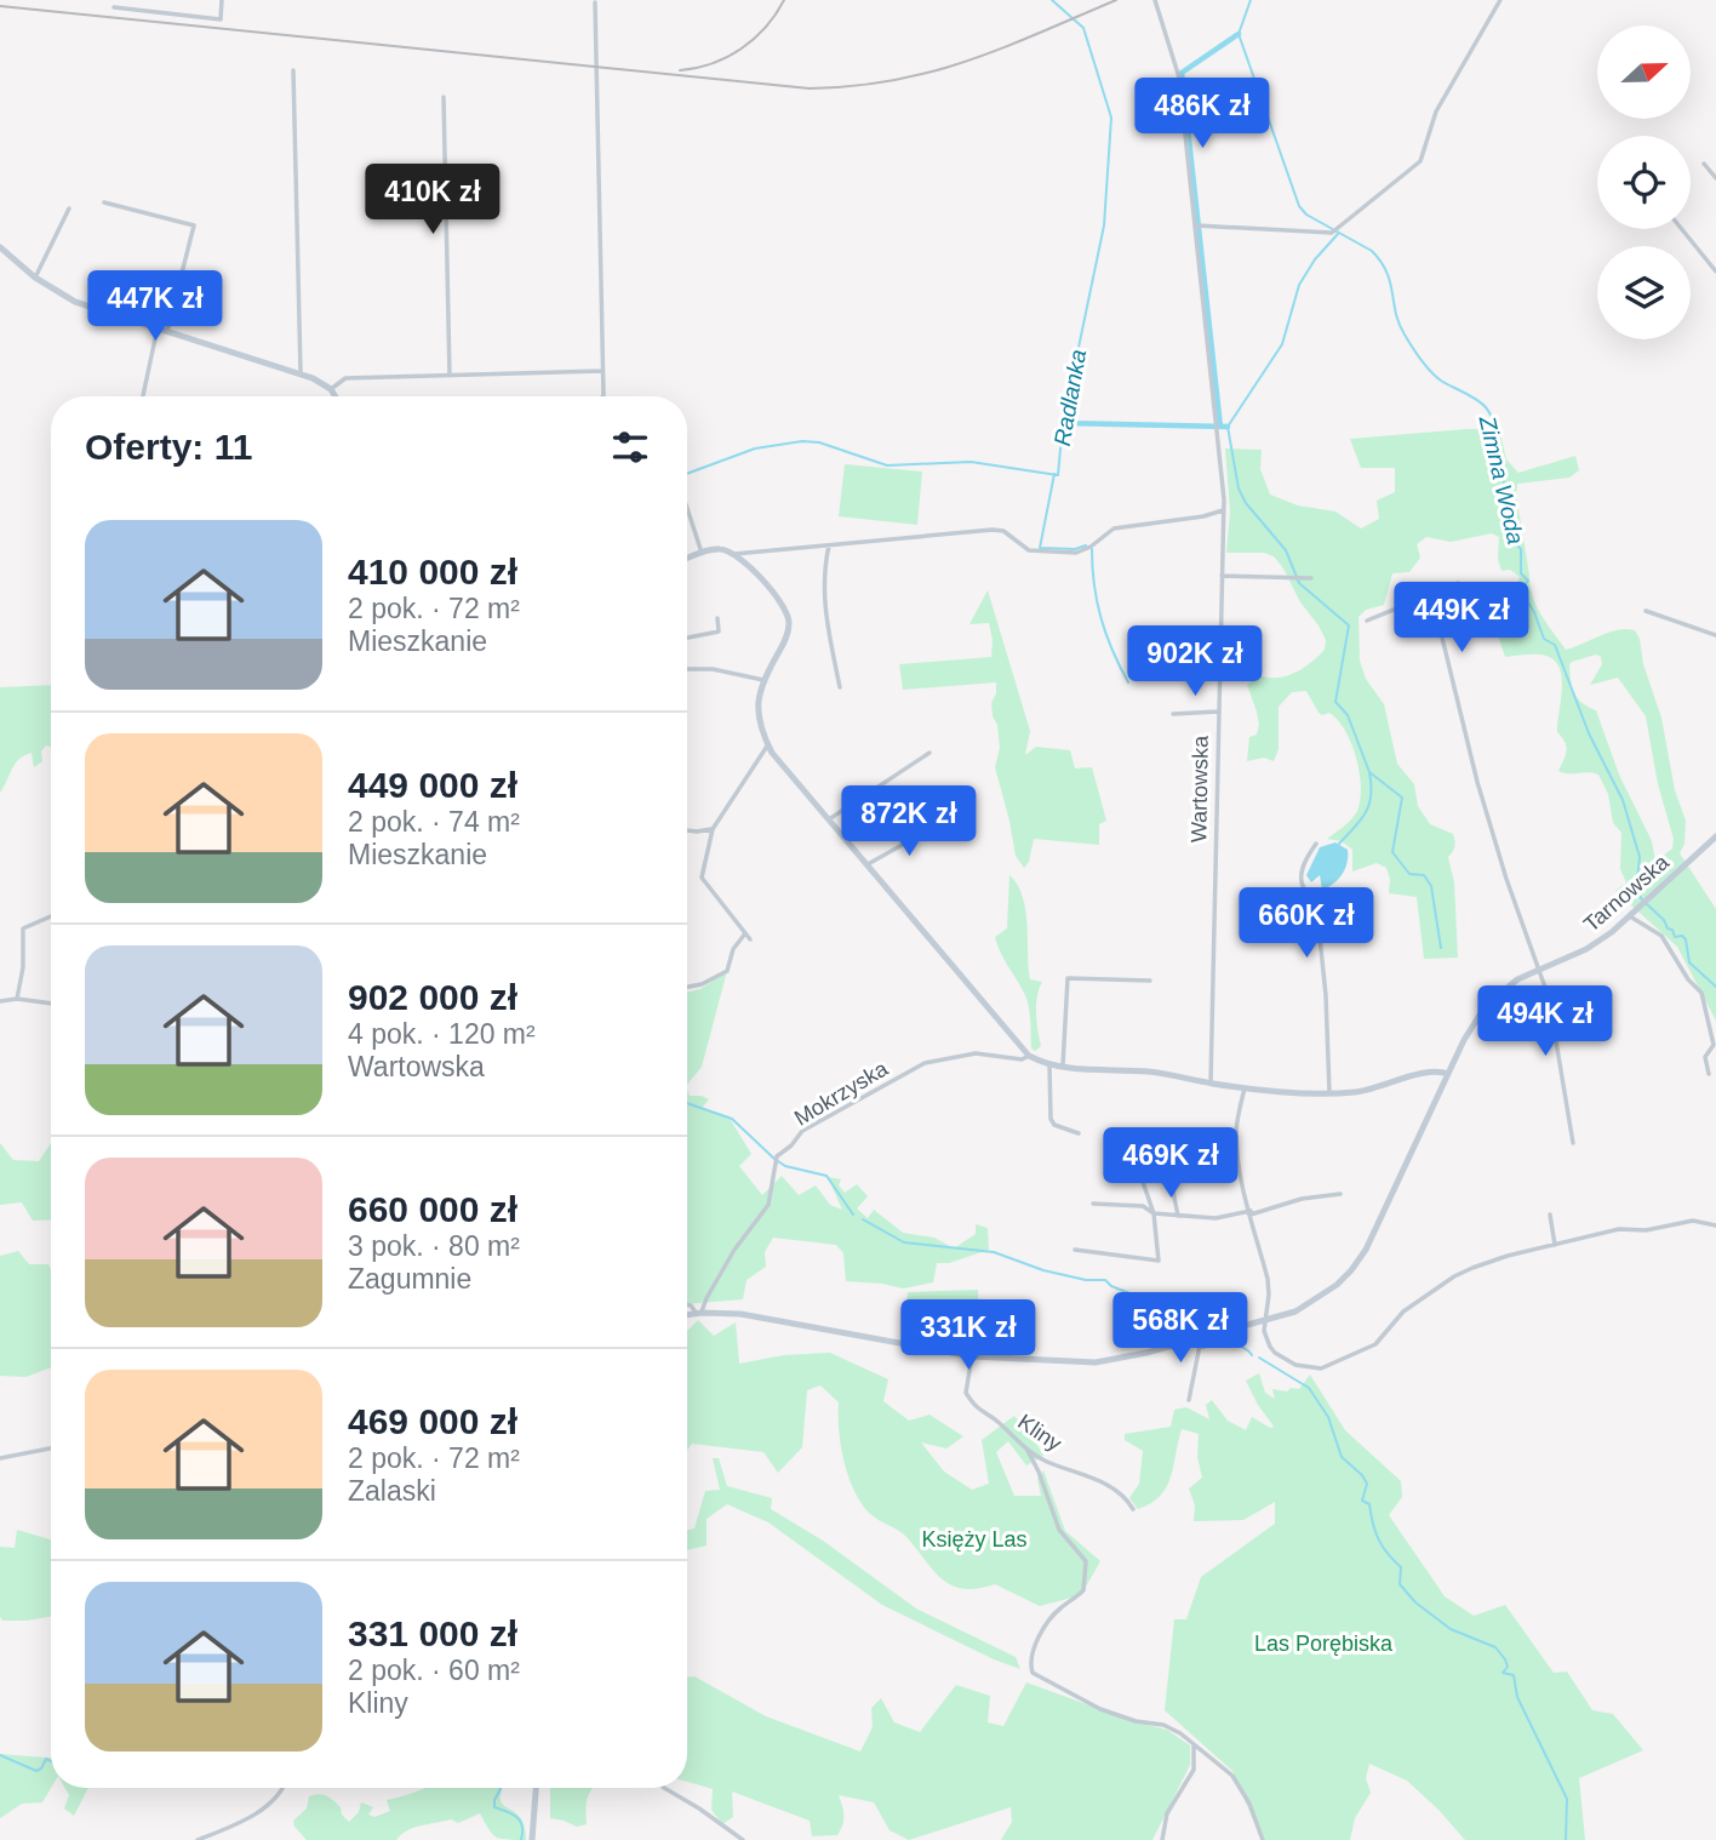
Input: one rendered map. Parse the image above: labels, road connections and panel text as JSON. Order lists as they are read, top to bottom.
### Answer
{
  "streets": {
    "street": [
      "Wartowska",
      "Tarnowska",
      "Mokrzyska",
      "Kliny"
    ]
  },
  "water": ["Radlanka", "Zimna Woda"],
  "parks": ["Księży Las", "Las Porębiska"],
  "north": "right",
  "page": {
    "price": [
      "486K zł",
      "410K zł",
      "447K zł",
      "449K zł",
      "902K zł",
      "872K zł",
      "660K zł",
      "494K zł",
      "469K zł",
      "568K zł",
      "331K zł"
    ],
    "heading": "Oferty: 11",
    "list": [
      {
        "name": "410 000 zł",
        "note": "2 pok. · 72 m² · Mieszkanie"
      },
      {
        "name": "449 000 zł",
        "note": "2 pok. · 74 m² · Mieszkanie"
      },
      {
        "name": "902 000 zł",
        "note": "4 pok. · 120 m² · Wartowska"
      },
      {
        "name": "660 000 zł",
        "note": "3 pok. · 80 m² · Zagumnie"
      },
      {
        "name": "469 000 zł",
        "note": "2 pok. · 72 m² · Zalaski"
      },
      {
        "name": "331 000 zł",
        "note": "2 pok. · 60 m² · Kliny"
      }
    ]
  }
}
